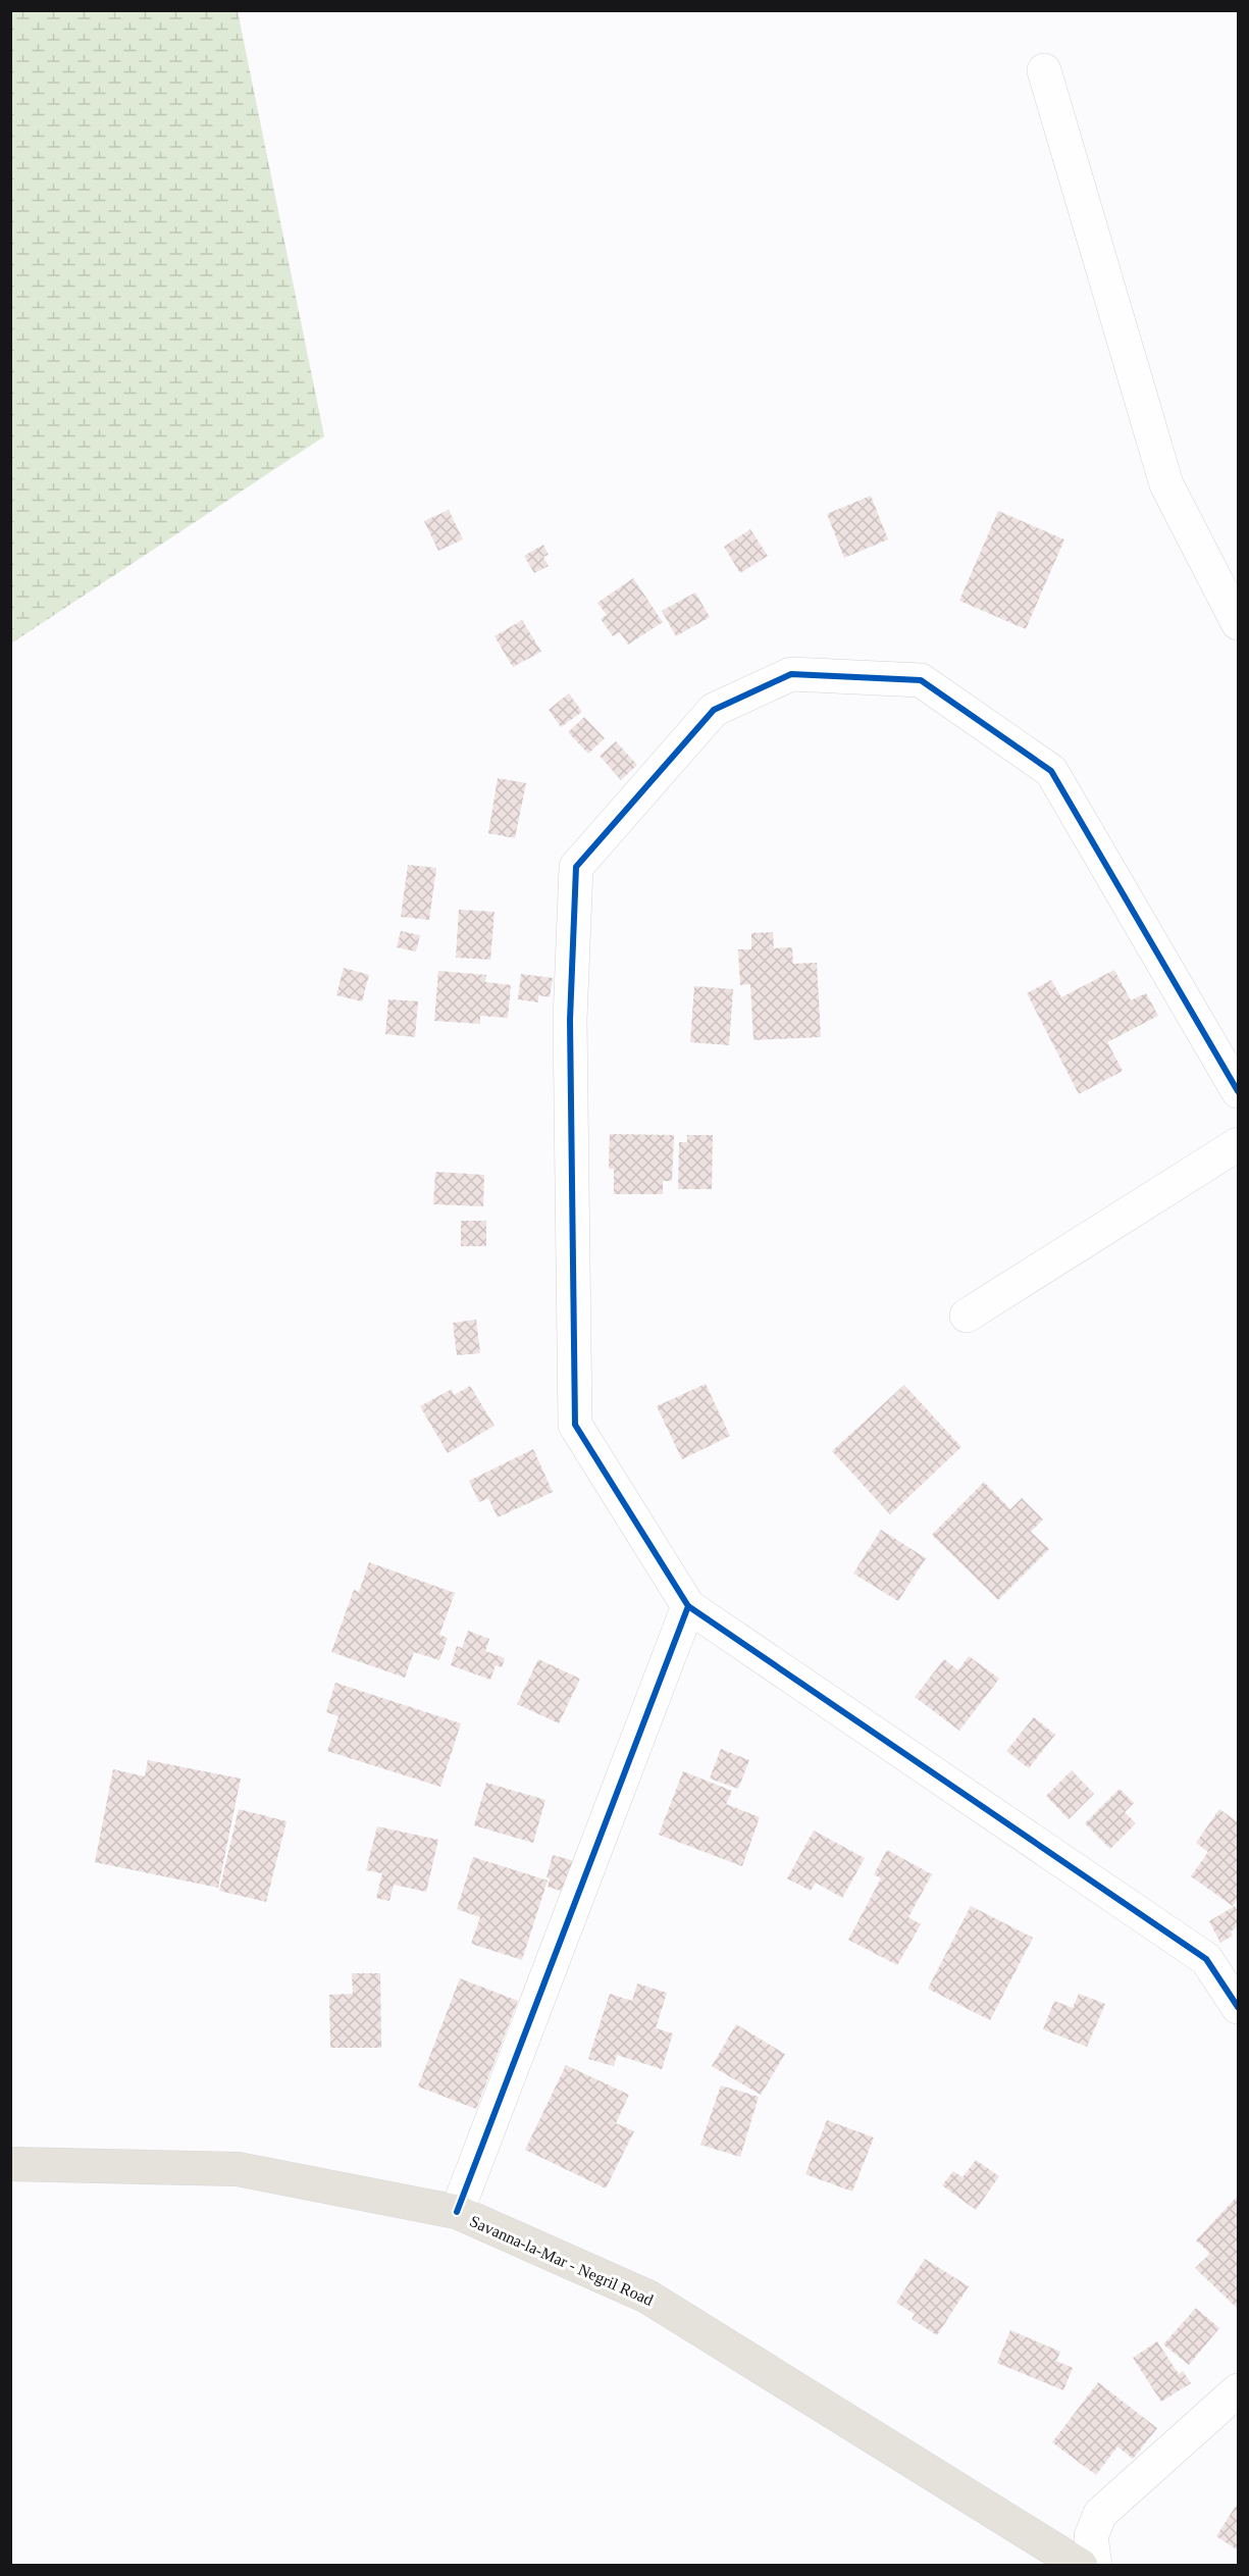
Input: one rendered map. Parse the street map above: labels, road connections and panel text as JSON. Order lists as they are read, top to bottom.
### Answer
{
  "streets": {
    "main road": ["Savanna-la-Mar - Negril Road"]
  }
}
